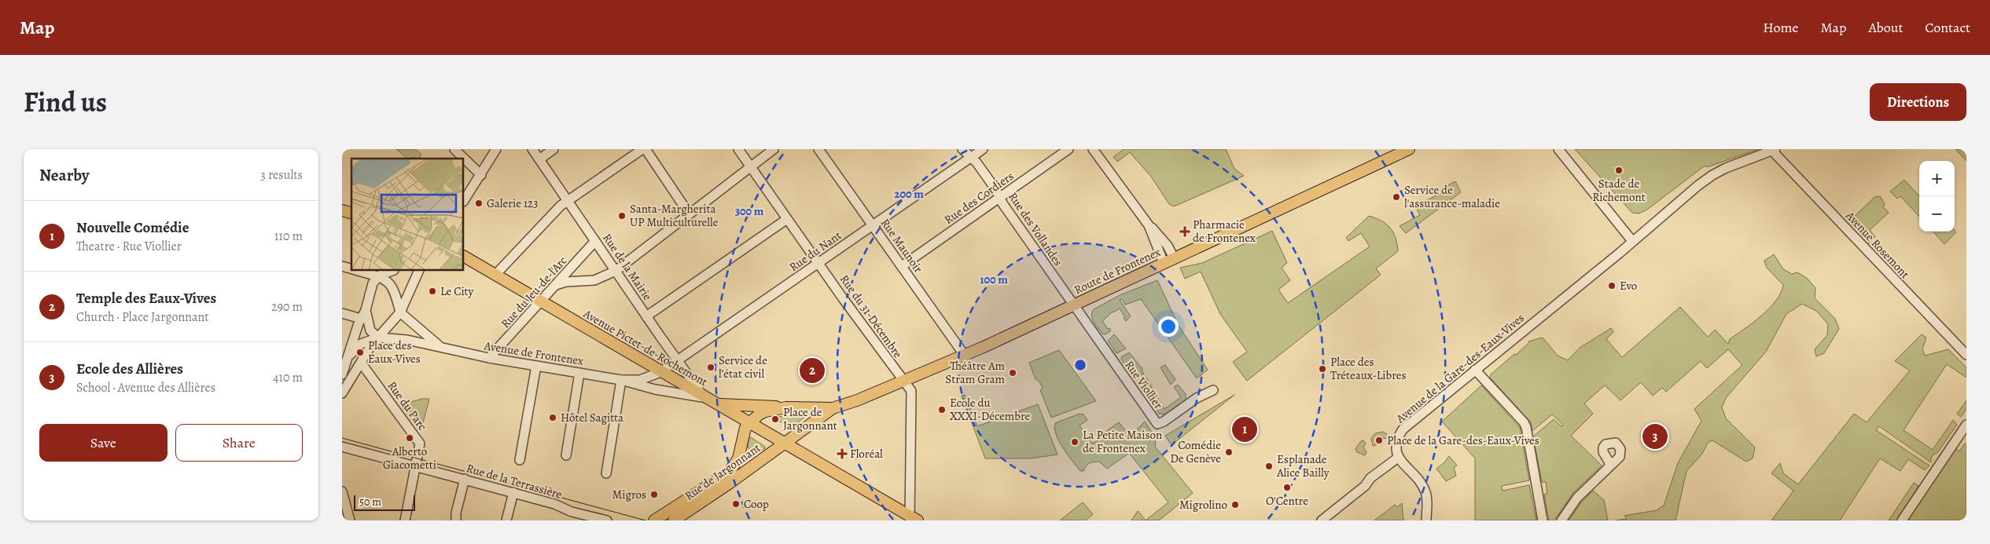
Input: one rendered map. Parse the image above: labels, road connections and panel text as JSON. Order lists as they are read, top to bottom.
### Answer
{
  "streets": {
    "main road": ["Route de Frontenex", "Avenue Pictet-de-Rochemont", "Rue de Jargonnant"],
    "street": [
      "Rue des Cordiers",
      "Rue des Vollandes",
      "Avenue Rosemont",
      "Rue Maunoir",
      "Rue du Nant",
      "Rue de la Mairie",
      "Rue du Jeu-de-l'Arc",
      "Rue du 31-Décembre",
      "Avenue de Frontenex",
      "Avenue de la Gare-des-Eaux-Vives",
      "Rue Viollier",
      "Rue du Parc",
      "Rue de la Terrassière"
    ]
  },
  "crossings": [
    ["Rue des Cordiers", "Rue des Vollandes"],
    ["Rue des Cordiers", "Rue Maunoir"],
    ["Rue des Vollandes", "Rue du Nant"],
    ["Rue des Vollandes", "Route de Frontenex"],
    ["Rue des Vollandes", "Rue Viollier"],
    ["Avenue Rosemont", "Avenue de la Gare-des-Eaux-Vives"],
    ["Rue Maunoir", "Rue du Nant"],
    ["Rue Maunoir", "Route de Frontenex"],
    ["Rue du Nant", "Rue de la Mairie"],
    ["Rue du Nant", "Rue du 31-Décembre"],
    ["Rue du Nant", "Avenue Pictet-de-Rochemont"],
    ["Rue du Nant", "Avenue de Frontenex"],
    ["Rue de la Mairie", "Rue du Jeu-de-l'Arc"],
    ["Rue de la Mairie", "Avenue Pictet-de-Rochemont"],
    ["Rue de la Mairie", "Avenue de Frontenex"],
    ["Route de Frontenex", "Rue du 31-Décembre"],
    ["Route de Frontenex", "Rue Viollier"],
    ["Rue du Jeu-de-l'Arc", "Avenue Pictet-de-Rochemont"],
    ["Rue du Jeu-de-l'Arc", "Avenue de Frontenex"],
    ["Rue du 31-Décembre", "Avenue Pictet-de-Rochemont"],
    ["Avenue Pictet-de-Rochemont", "Avenue de Frontenex"],
    ["Avenue Pictet-de-Rochemont", "Rue de Jargonnant"],
    ["Rue du Parc", "Rue de la Terrassière"]
  ],
  "places": {
    "other": [
      "Stade de Richemont",
      "Service de l'assurance-maladie",
      "Galerie 123",
      "Santa-Margherita UP Multiculturelle",
      "Evo",
      "Le City",
      "Place des Eaux-Vives",
      "Service de l’état civil",
      "Place des Tréteaux-Libres",
      "Théâtre Am Stram Gram",
      "Ecole du XXXI-Décembre",
      "Hôtel Sagitta",
      "Place de Jargonnant",
      "Alberto Giacometti",
      "Place de la Gare-des-Eaux-Vives",
      "La Petite Maison de Frontenex",
      "Comédie De Genève",
      "Esplanade Alice Bailly",
      "O'Centre",
      "Migros",
      "Coop",
      "Migrolino"
    ],
    "health": ["Pharmacie de Frontenex", "Floréal"]
  },
  "scale_bar": "50 m",
  "page": {
    "header": "Map",
    "nav": [
      "Home",
      "Map",
      "About",
      "Contact"
    ],
    "title": "Find us",
    "buttons": [
      "Directions",
      ["Save", "Share"]
    ],
    "heading": ["Nearby", "3 results"],
    "map_buttons": ["+", "−"],
    "list": [
      {
        "mark": "1",
        "name": "Nouvelle Comédie",
        "note": "Theatre · Rue Viollier",
        "value": "110 m"
      },
      {
        "mark": "2",
        "name": "Temple des Eaux-Vives",
        "note": "Church · Place Jargonnant",
        "value": "290 m"
      },
      {
        "mark": "3",
        "name": "Ecole des Allières",
        "note": "School · Avenue des Allières",
        "value": "410 m"
      }
    ],
    "pins": ["2", "1", "3"],
    "scale": "50 m"
  },
  "rings": ["200 m", "300 m", "100 m"]
}
